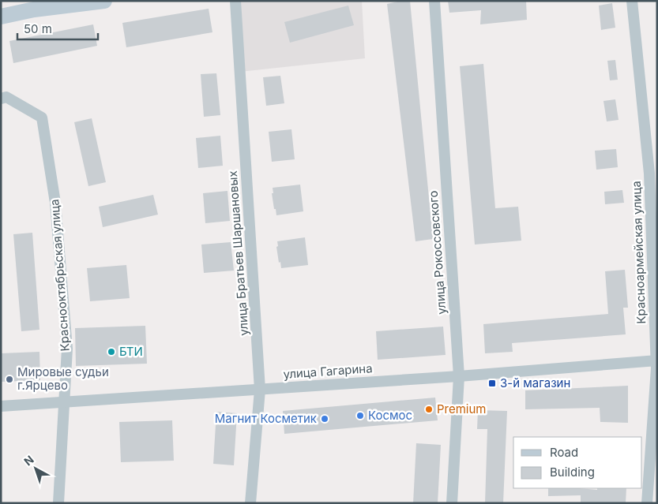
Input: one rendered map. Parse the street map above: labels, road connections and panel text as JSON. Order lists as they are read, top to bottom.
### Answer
{
  "streets": {
    "street": [
      "улица Рокоссовского",
      "Красноармейская улица",
      "улица Братьев Шаршановых",
      "Краснооктябрьская улица",
      "улица Гагарина"
    ]
  },
  "crossings": [
    ["улица Рокоссовского", "улица Гагарина"],
    ["Красноармейская улица", "улица Гагарина"],
    ["улица Братьев Шаршановых", "улица Гагарина"],
    ["Краснооктябрьская улица", "улица Гагарина"]
  ],
  "places": {
    "other": [
      "БТИ",
      "Мировые судьи г.Ярцево",
      "Premium",
      "Космос",
      "Магнит Косметик"
    ],
    "transit": ["3-й магазин"]
  },
  "legend": ["Road", "Building"],
  "scale_bar": "50 m",
  "north": "top left"
}
